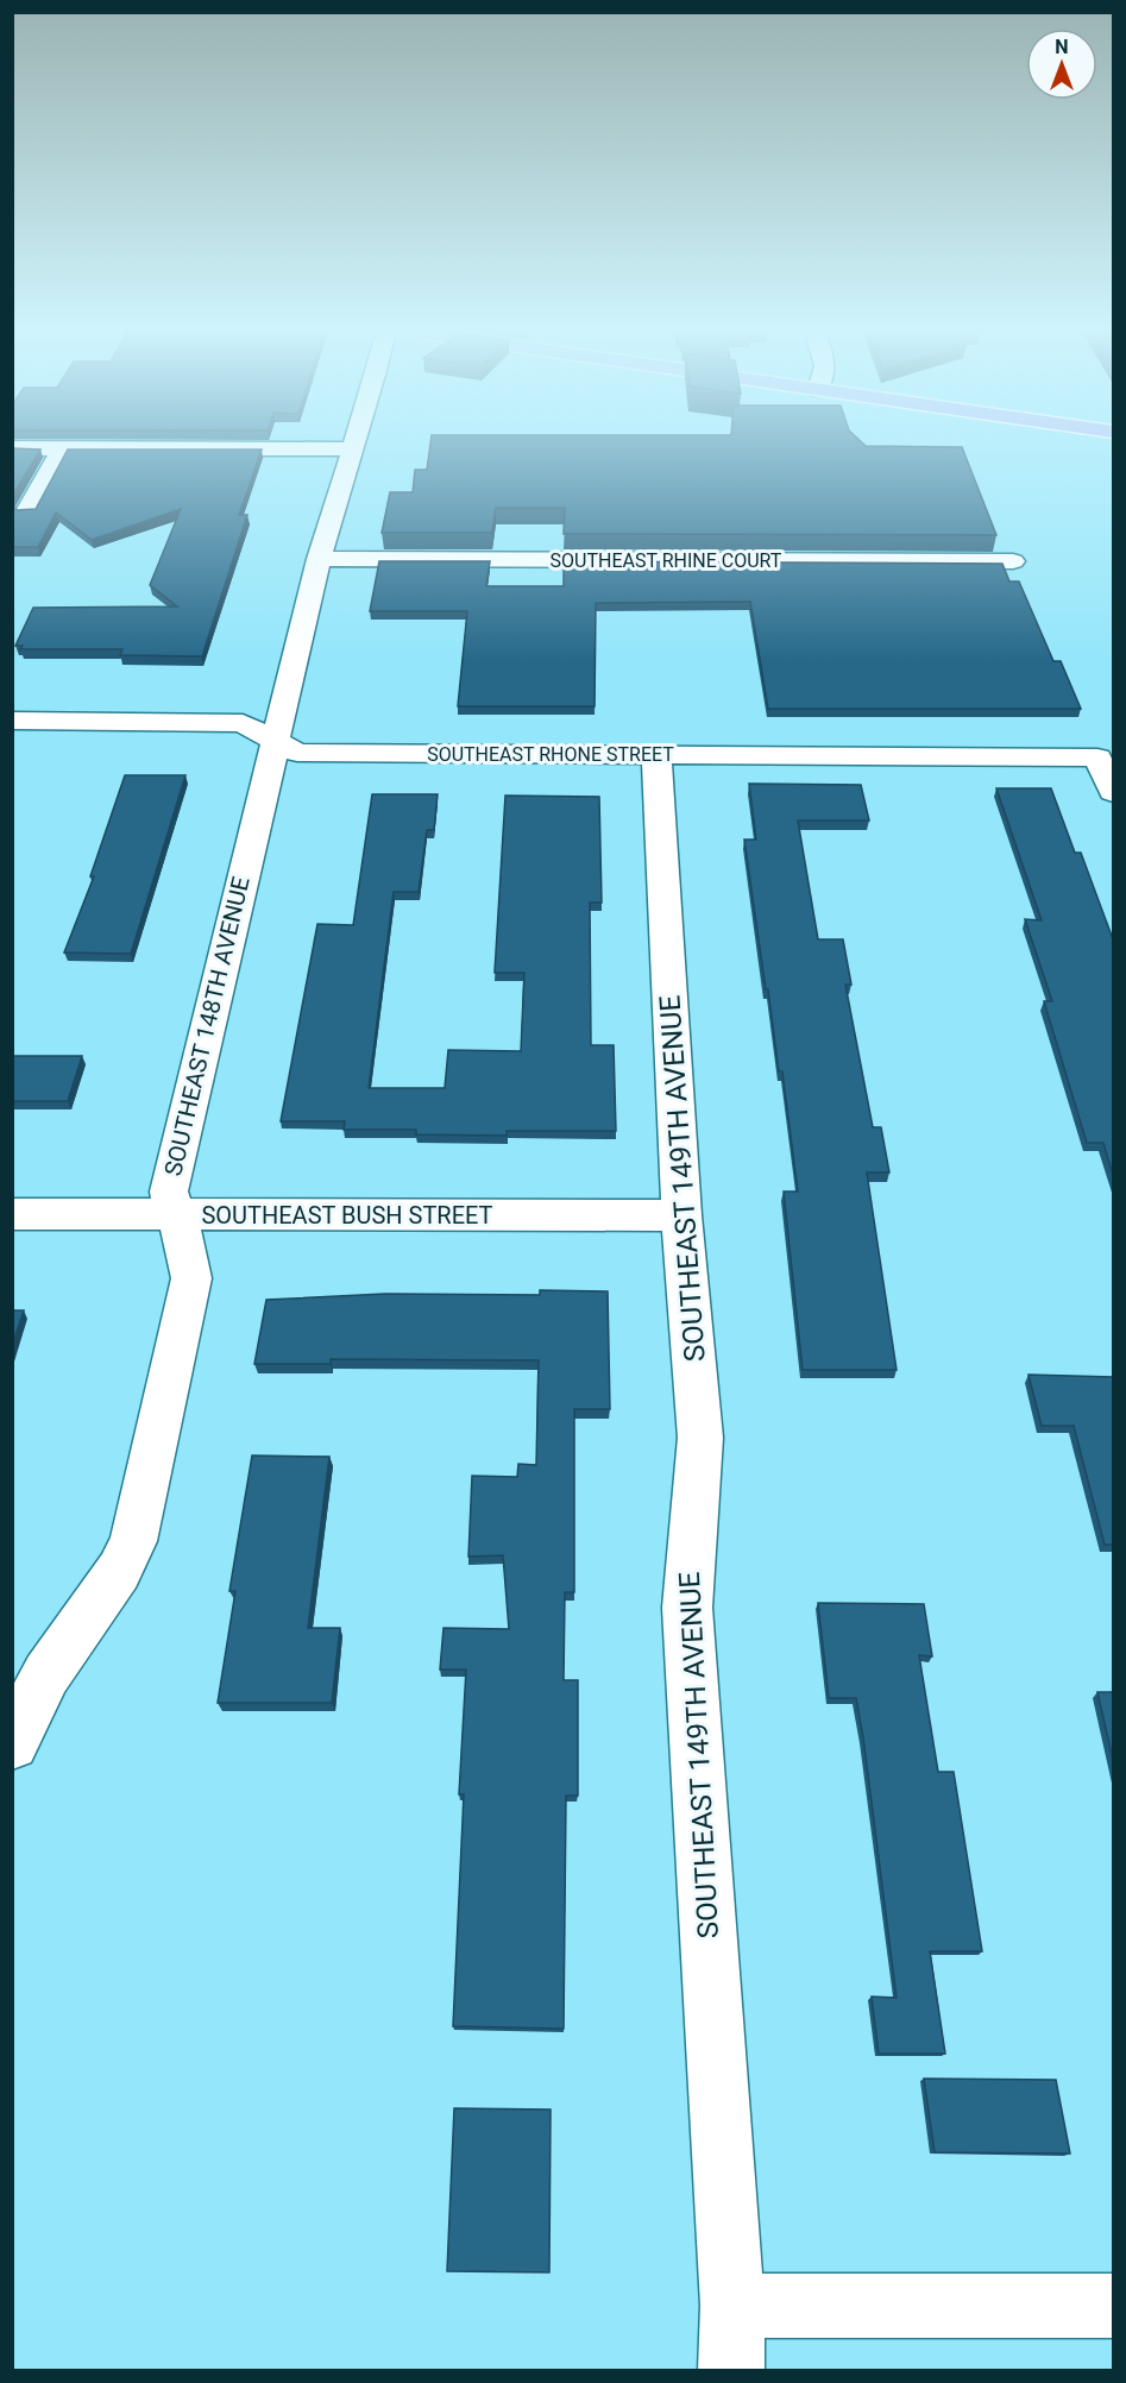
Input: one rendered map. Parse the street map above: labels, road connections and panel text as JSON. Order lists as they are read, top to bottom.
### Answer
{
  "streets": {
    "street": [
      "SOUTHEAST RHINE COURT",
      "SOUTHEAST RHONE STREET",
      "SOUTHEAST 148TH AVENUE",
      "SOUTHEAST 149TH AVENUE",
      "SOUTHEAST BUSH STREET"
    ]
  },
  "crossings": [
    ["SOUTHEAST RHINE COURT", "SOUTHEAST 148TH AVENUE"],
    ["SOUTHEAST RHONE STREET", "SOUTHEAST 148TH AVENUE"],
    ["SOUTHEAST RHONE STREET", "SOUTHEAST 149TH AVENUE"],
    ["SOUTHEAST 148TH AVENUE", "SOUTHEAST BUSH STREET"],
    ["SOUTHEAST 149TH AVENUE", "SOUTHEAST BUSH STREET"]
  ],
  "north": "top"
}
